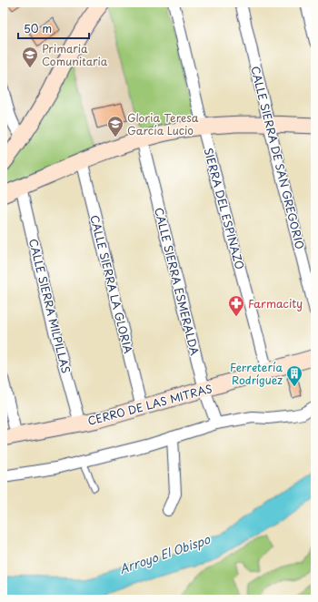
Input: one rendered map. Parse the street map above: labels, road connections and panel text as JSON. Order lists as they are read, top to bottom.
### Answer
{
  "streets": {
    "street": [
      "CALLE SIERRA DE SAN GREGORIO",
      "SIERRA DEL ESPINAZO",
      "CALLE SIERRA ESMERALDA",
      "CALLE SIERRA LA GLORIA",
      "CALLE SIERRA MILPILLAS",
      "CERRO DE LAS MITRAS"
    ]
  },
  "crossings": [
    ["SIERRA DEL ESPINAZO", "CERRO DE LAS MITRAS"],
    ["CALLE SIERRA ESMERALDA", "CERRO DE LAS MITRAS"],
    ["CALLE SIERRA LA GLORIA", "CERRO DE LAS MITRAS"],
    ["CALLE SIERRA MILPILLAS", "CERRO DE LAS MITRAS"]
  ],
  "water": ["Arroyo El Obispo"],
  "places": {
    "school or university": ["Primaria Comunitaria", "Gloria Teresa García Lucio"],
    "pharmacy": ["Farmacity"],
    "building": ["Ferretería Rodríguez"]
  },
  "scale_bar": "50 m"
}
